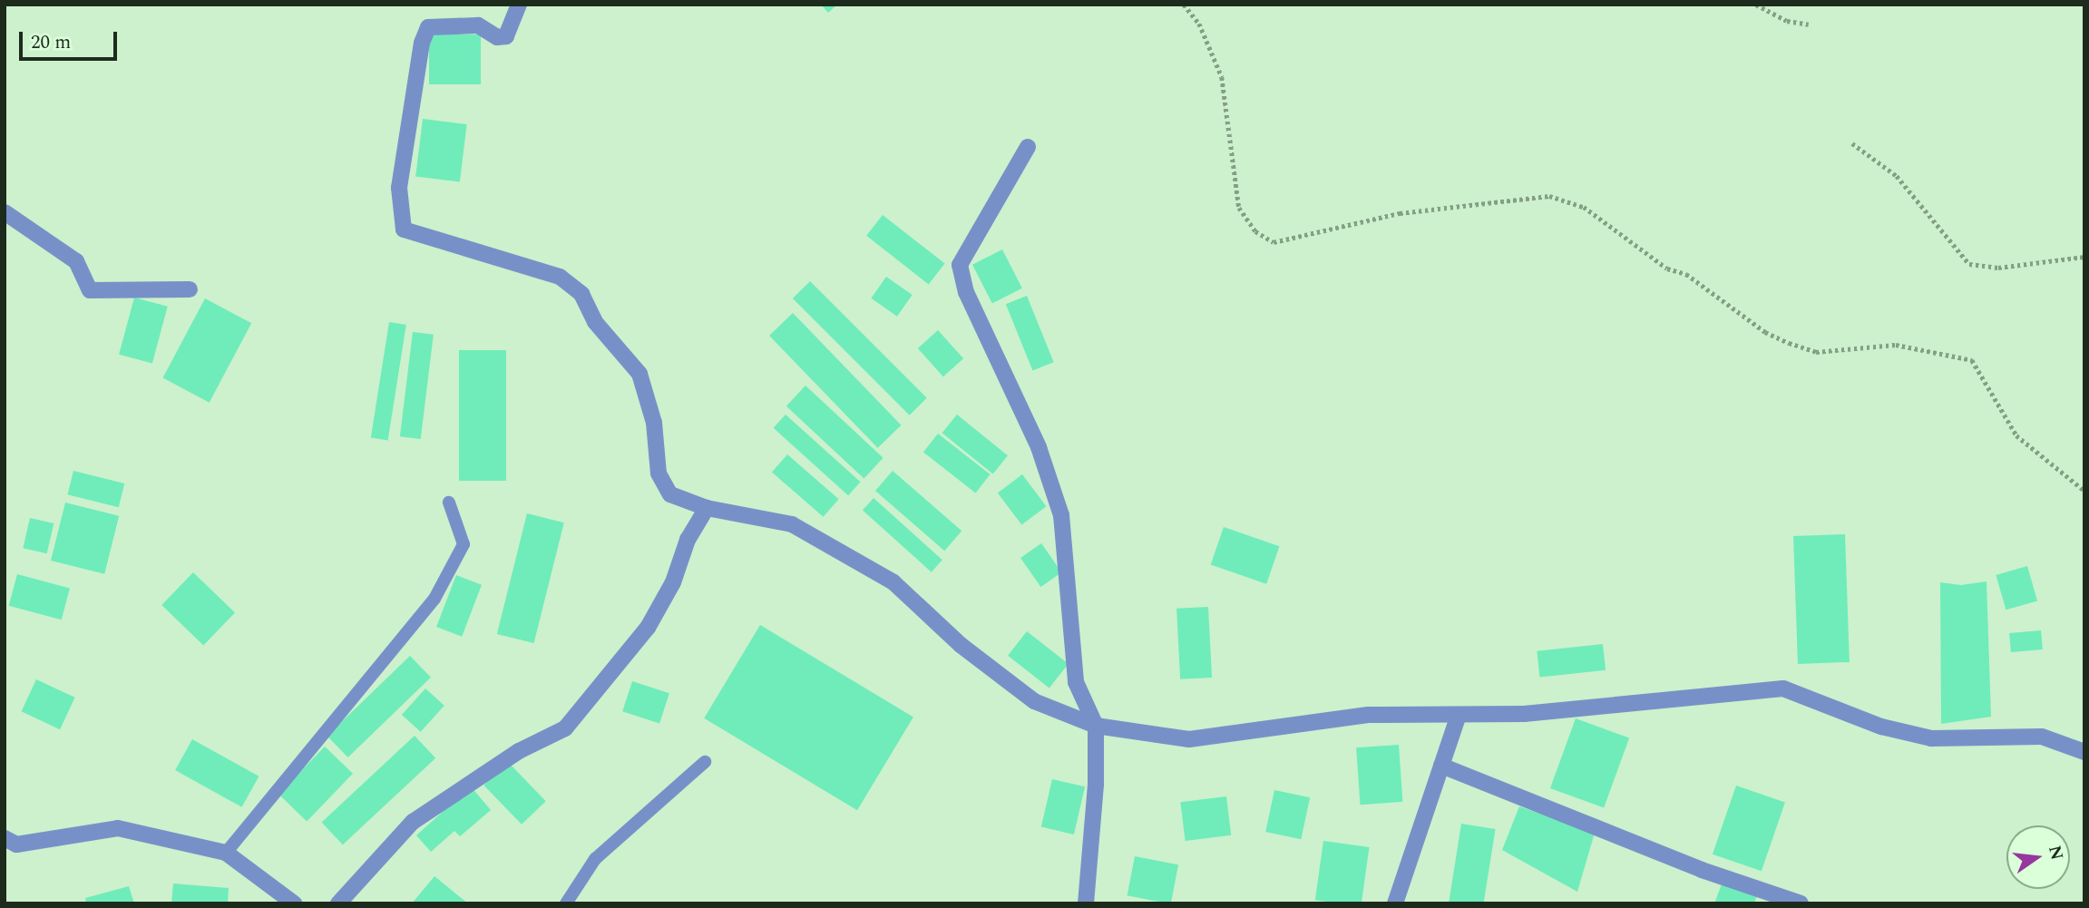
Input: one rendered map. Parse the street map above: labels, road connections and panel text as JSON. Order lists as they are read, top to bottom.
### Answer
{
  "scale_bar": "20 m",
  "north": "right"
}
